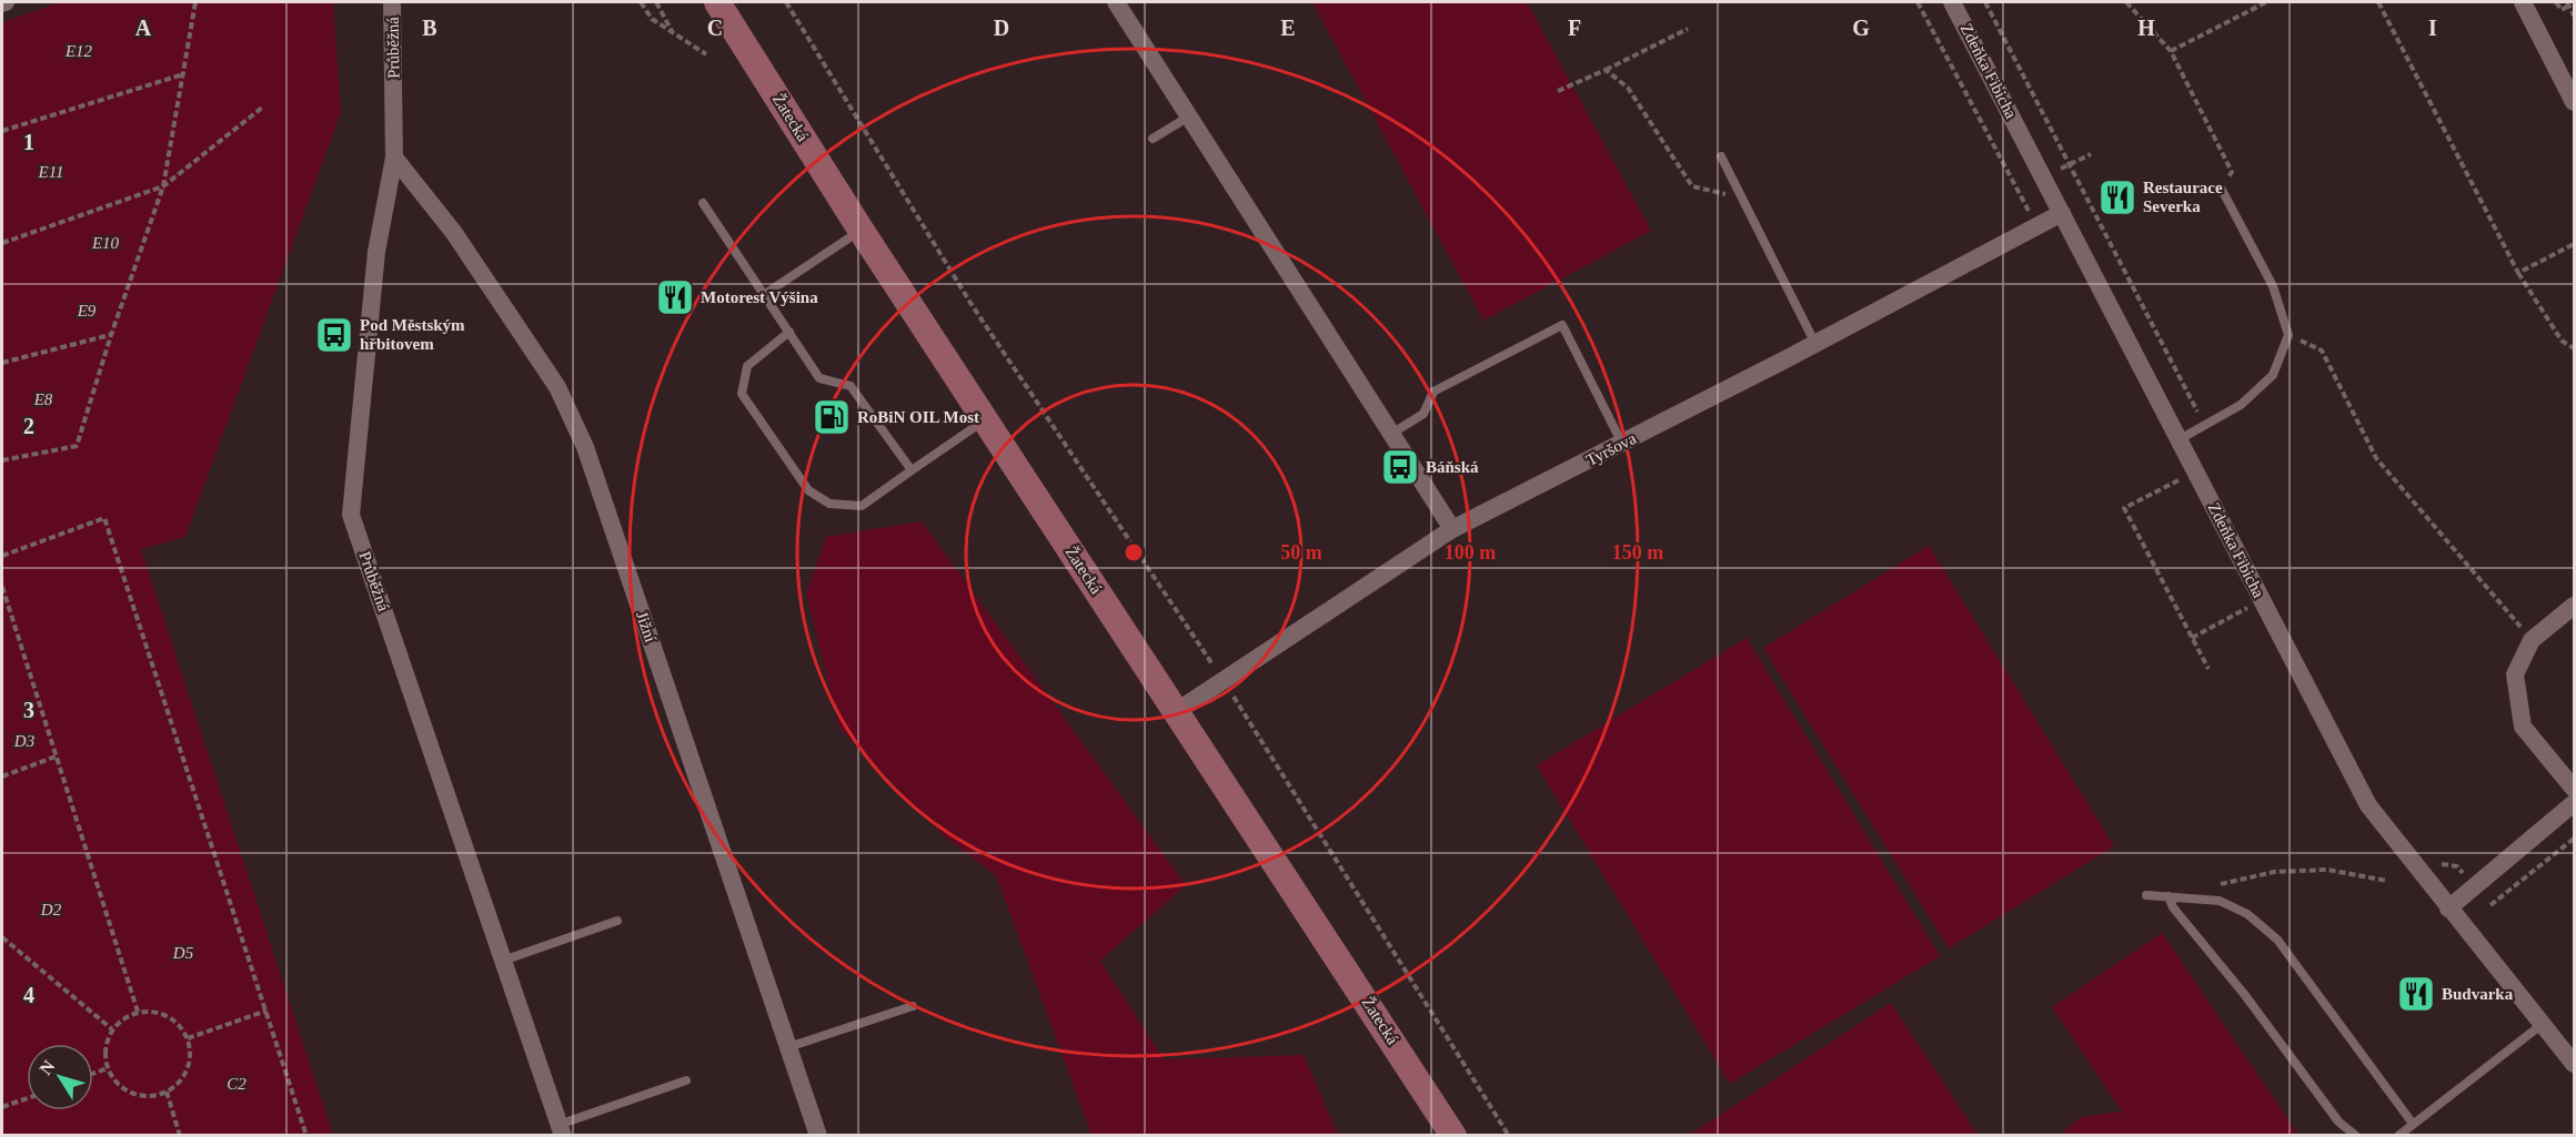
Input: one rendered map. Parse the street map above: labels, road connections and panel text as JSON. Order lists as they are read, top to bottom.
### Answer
{
  "streets": {
    "street": [
      "Průběžná",
      "Zdeňka Fibicha",
      "Žatecká",
      "Tyršova",
      "Jižní"
    ]
  },
  "crossings": [
    ["Průběžná", "Jižní"],
    ["Zdeňka Fibicha", "Tyršova"],
    ["Žatecká", "Tyršova"]
  ],
  "parks": [
    "E12",
    "E11",
    "E10",
    "E9",
    "E8",
    "D3",
    "D2",
    "D5",
    "C2"
  ],
  "places": {
    "restaurant": ["Restaurace Severka", "Motorest Výšina", "Budvarka"],
    "bus stop": ["Pod Městským hřbitovem", "Báňská"],
    "fuel station": ["RoBiN OIL Most"]
  },
  "north": "top left",
  "grid": {
    "columns": [
      "A",
      "B",
      "C",
      "D",
      "E",
      "F",
      "G",
      "H",
      "I"
    ],
    "rows": [
      "1",
      "2",
      "3",
      "4"
    ]
  },
  "rings": ["50 m", "100 m", "150 m"]
}
